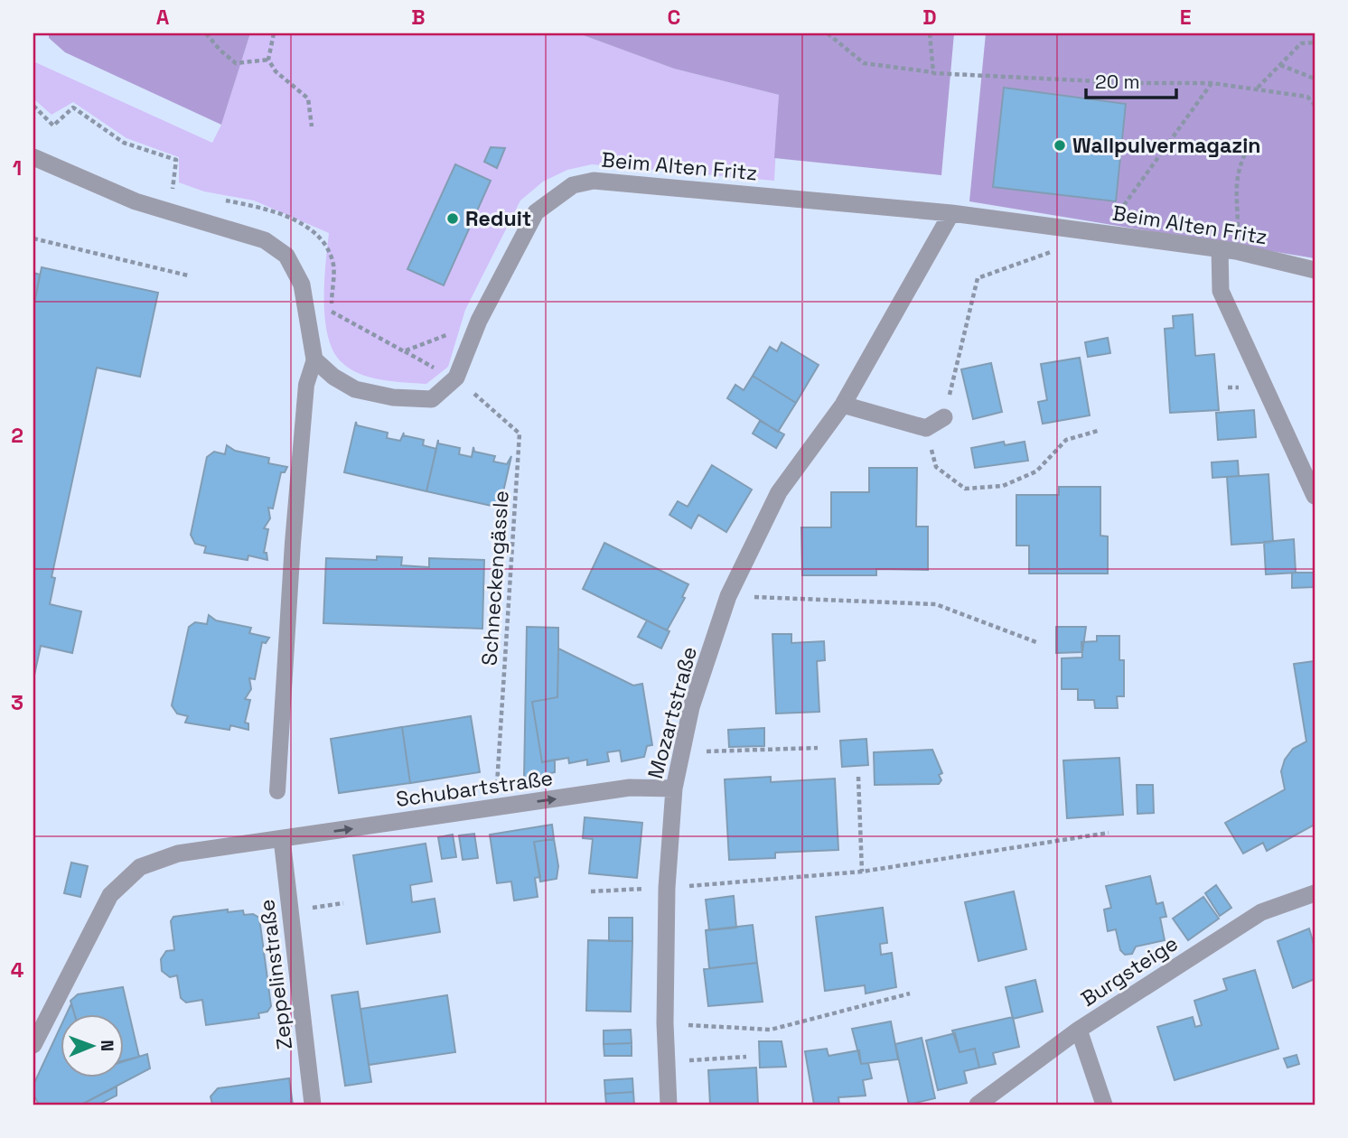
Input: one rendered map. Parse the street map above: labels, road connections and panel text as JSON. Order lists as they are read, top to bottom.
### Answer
{
  "streets": {
    "street": [
      "Beim Alten Fritz",
      "Mozartstraße",
      "Schubartstraße",
      "Burgsteige",
      "Zeppelinstraße"
    ],
    "path": ["Schneckengässle"]
  },
  "crossings": [
    ["Beim Alten Fritz", "Schneckengässle"],
    ["Beim Alten Fritz", "Mozartstraße"],
    ["Schneckengässle", "Schubartstraße"],
    ["Mozartstraße", "Schubartstraße"],
    ["Schubartstraße", "Zeppelinstraße"]
  ],
  "one_way": ["Schubartstraße"],
  "places": ["Wallpulvermagazin", "Reduit"],
  "scale_bar": "20 m",
  "north": "right",
  "grid": {
    "columns": [
      "A",
      "B",
      "C",
      "D",
      "E"
    ],
    "rows": [
      "1",
      "2",
      "3",
      "4"
    ]
  }
}
